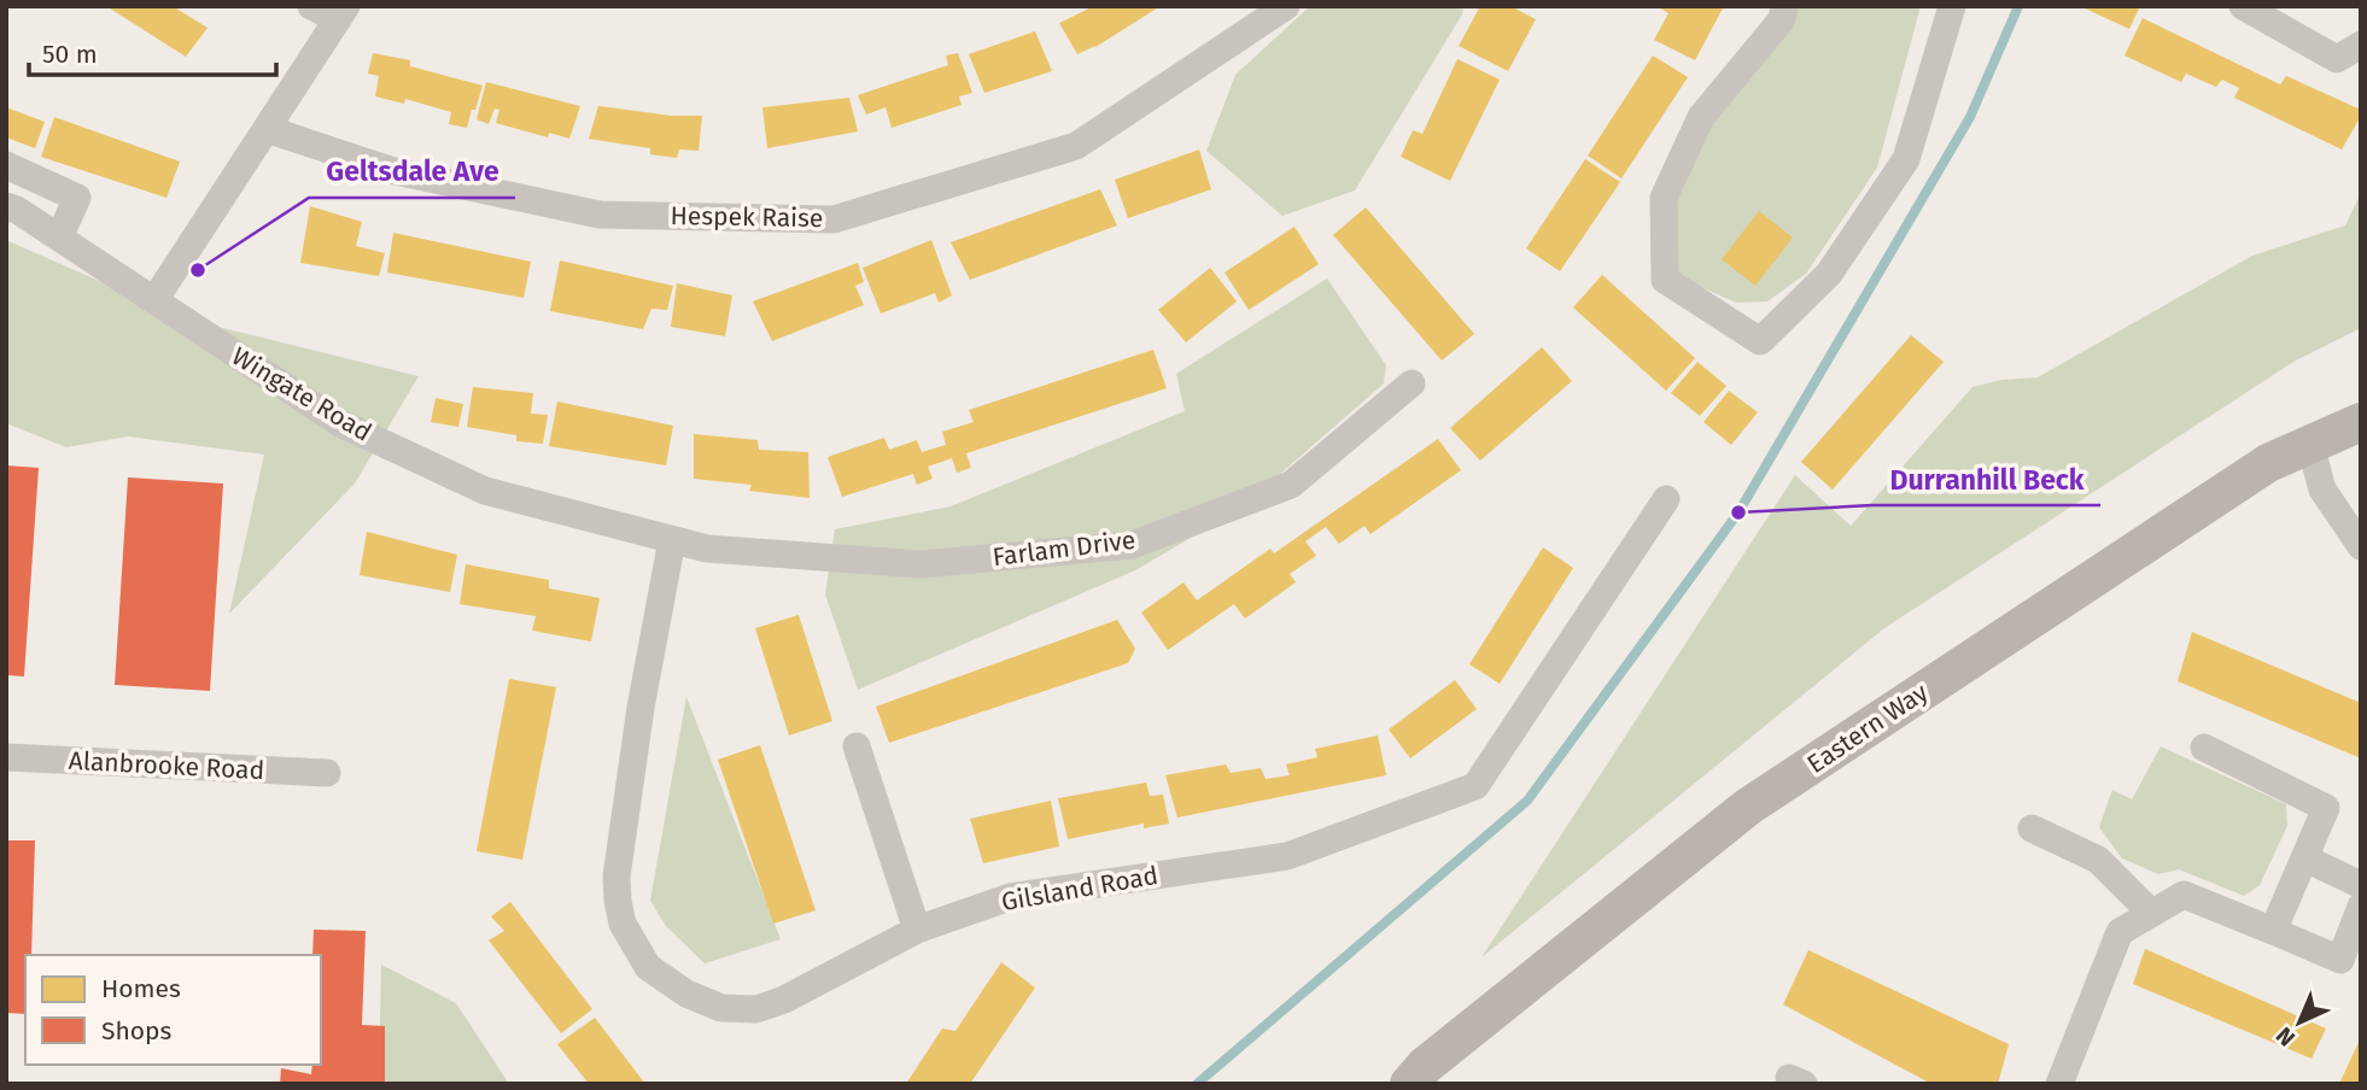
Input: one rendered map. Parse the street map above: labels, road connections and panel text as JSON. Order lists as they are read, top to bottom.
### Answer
{
  "streets": {
    "street": [
      "Hespek Raise",
      "Wingate Road",
      "Farlam Drive",
      "Eastern Way",
      "Alanbrooke Road",
      "Gilsland Road"
    ]
  },
  "crossings": [
    ["Wingate Road", "Farlam Drive"],
    ["Wingate Road", "Gilsland Road"],
    ["Farlam Drive", "Gilsland Road"]
  ],
  "places": ["Geltsdale Ave", "Durranhill Beck"],
  "legend": ["Homes", "Shops"],
  "scale_bar": "50 m",
  "north": "bottom left"
}
